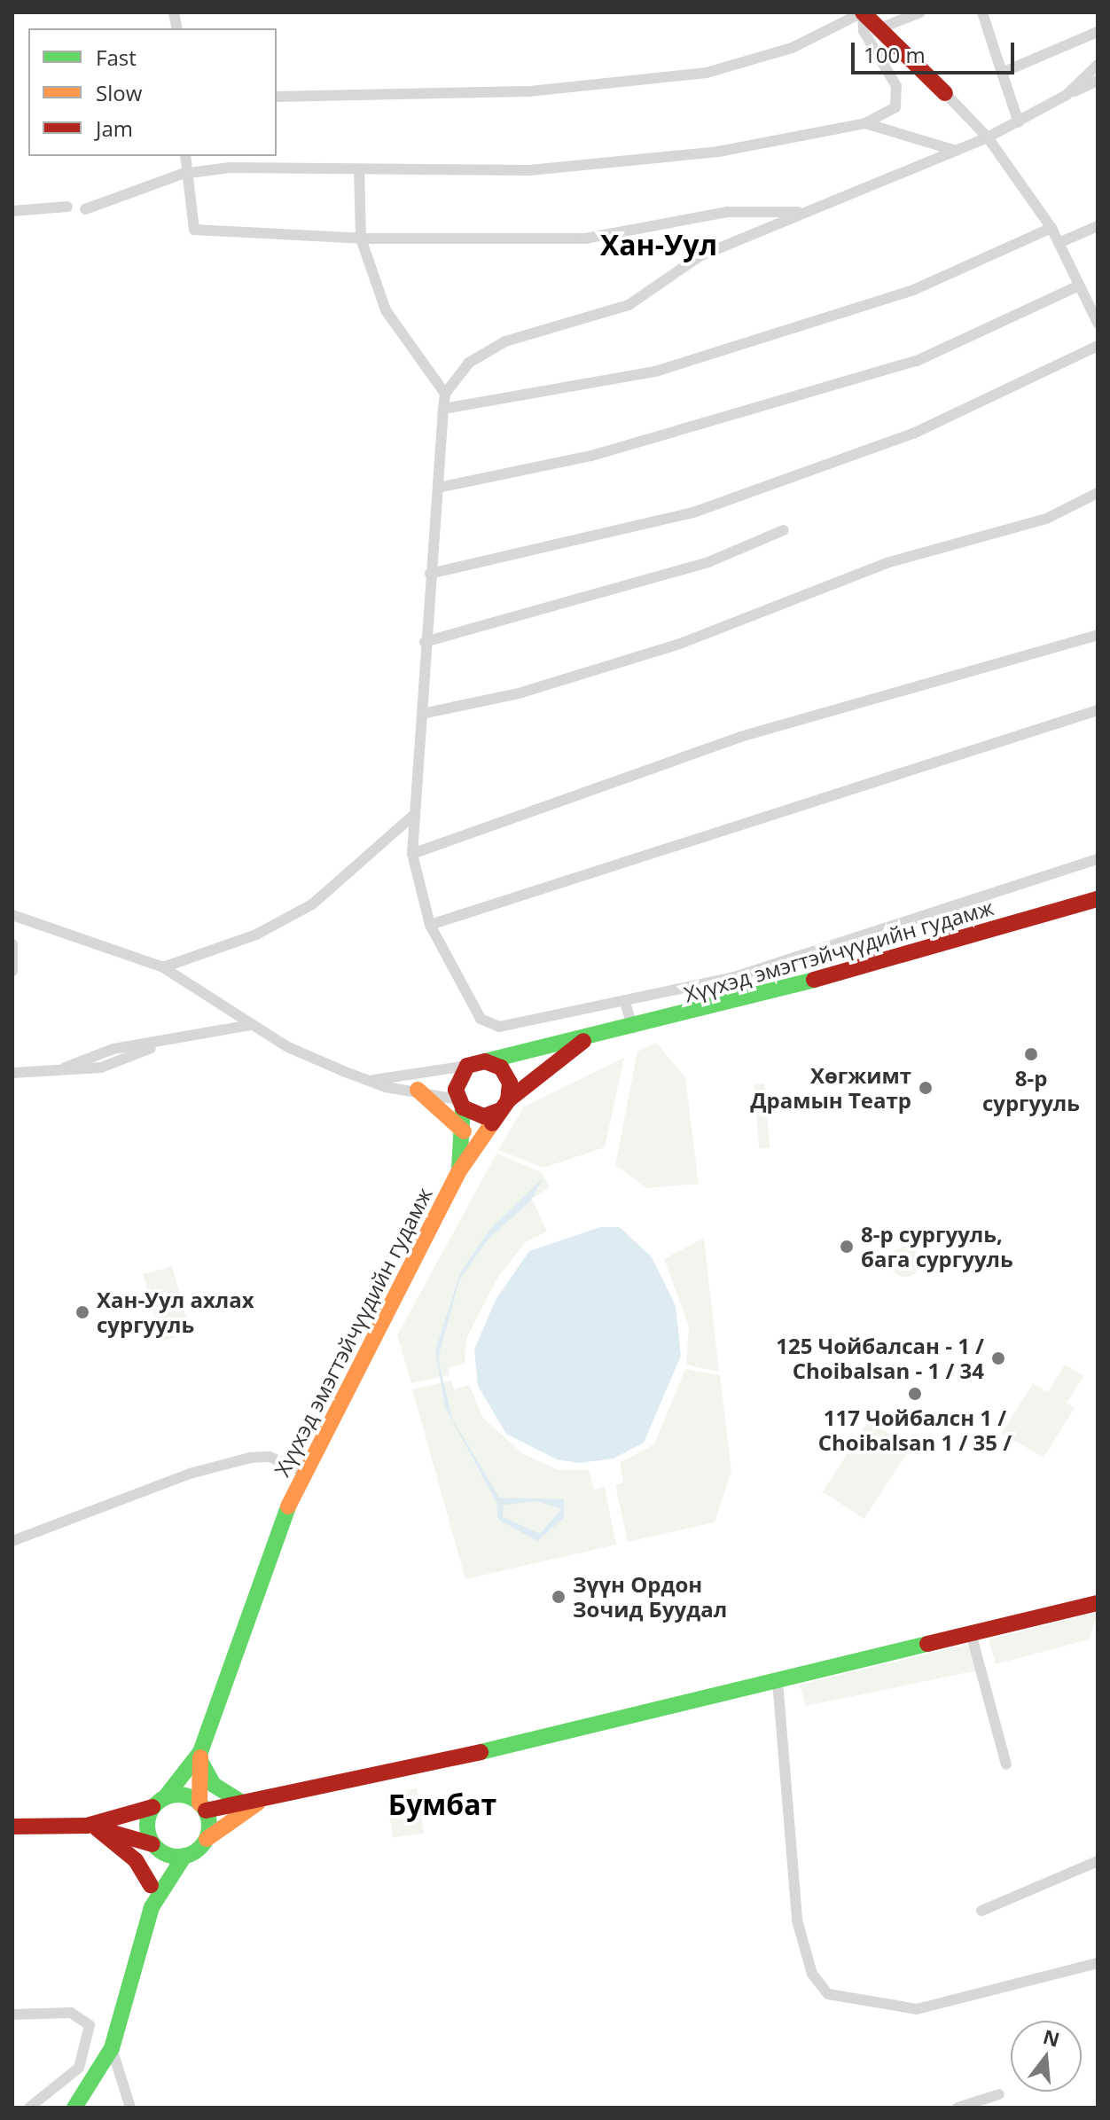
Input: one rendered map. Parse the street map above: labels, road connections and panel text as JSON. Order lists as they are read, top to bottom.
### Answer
{
  "streets": {
    "main road": ["Хүүхэд эмэгтэйчүүдийн гудамж"]
  },
  "districts": ["Хан-Уул", "Бумбат"],
  "places": [
    "8-р сургууль",
    "Хөгжимт Драмын Театр",
    "8-р сургууль, бага сургууль",
    "Хан-Уул ахлах сургууль",
    "125 Чойбалсан - 1 / Choibalsan - 1 / 34",
    "117 Чойбалсн 1 / Choibalsan 1 / 35 /",
    "Зүүн Ордон Зочид Буудал"
  ],
  "legend": ["Fast", "Slow", "Jam"],
  "scale_bar": "100 m",
  "north": "top"
}
